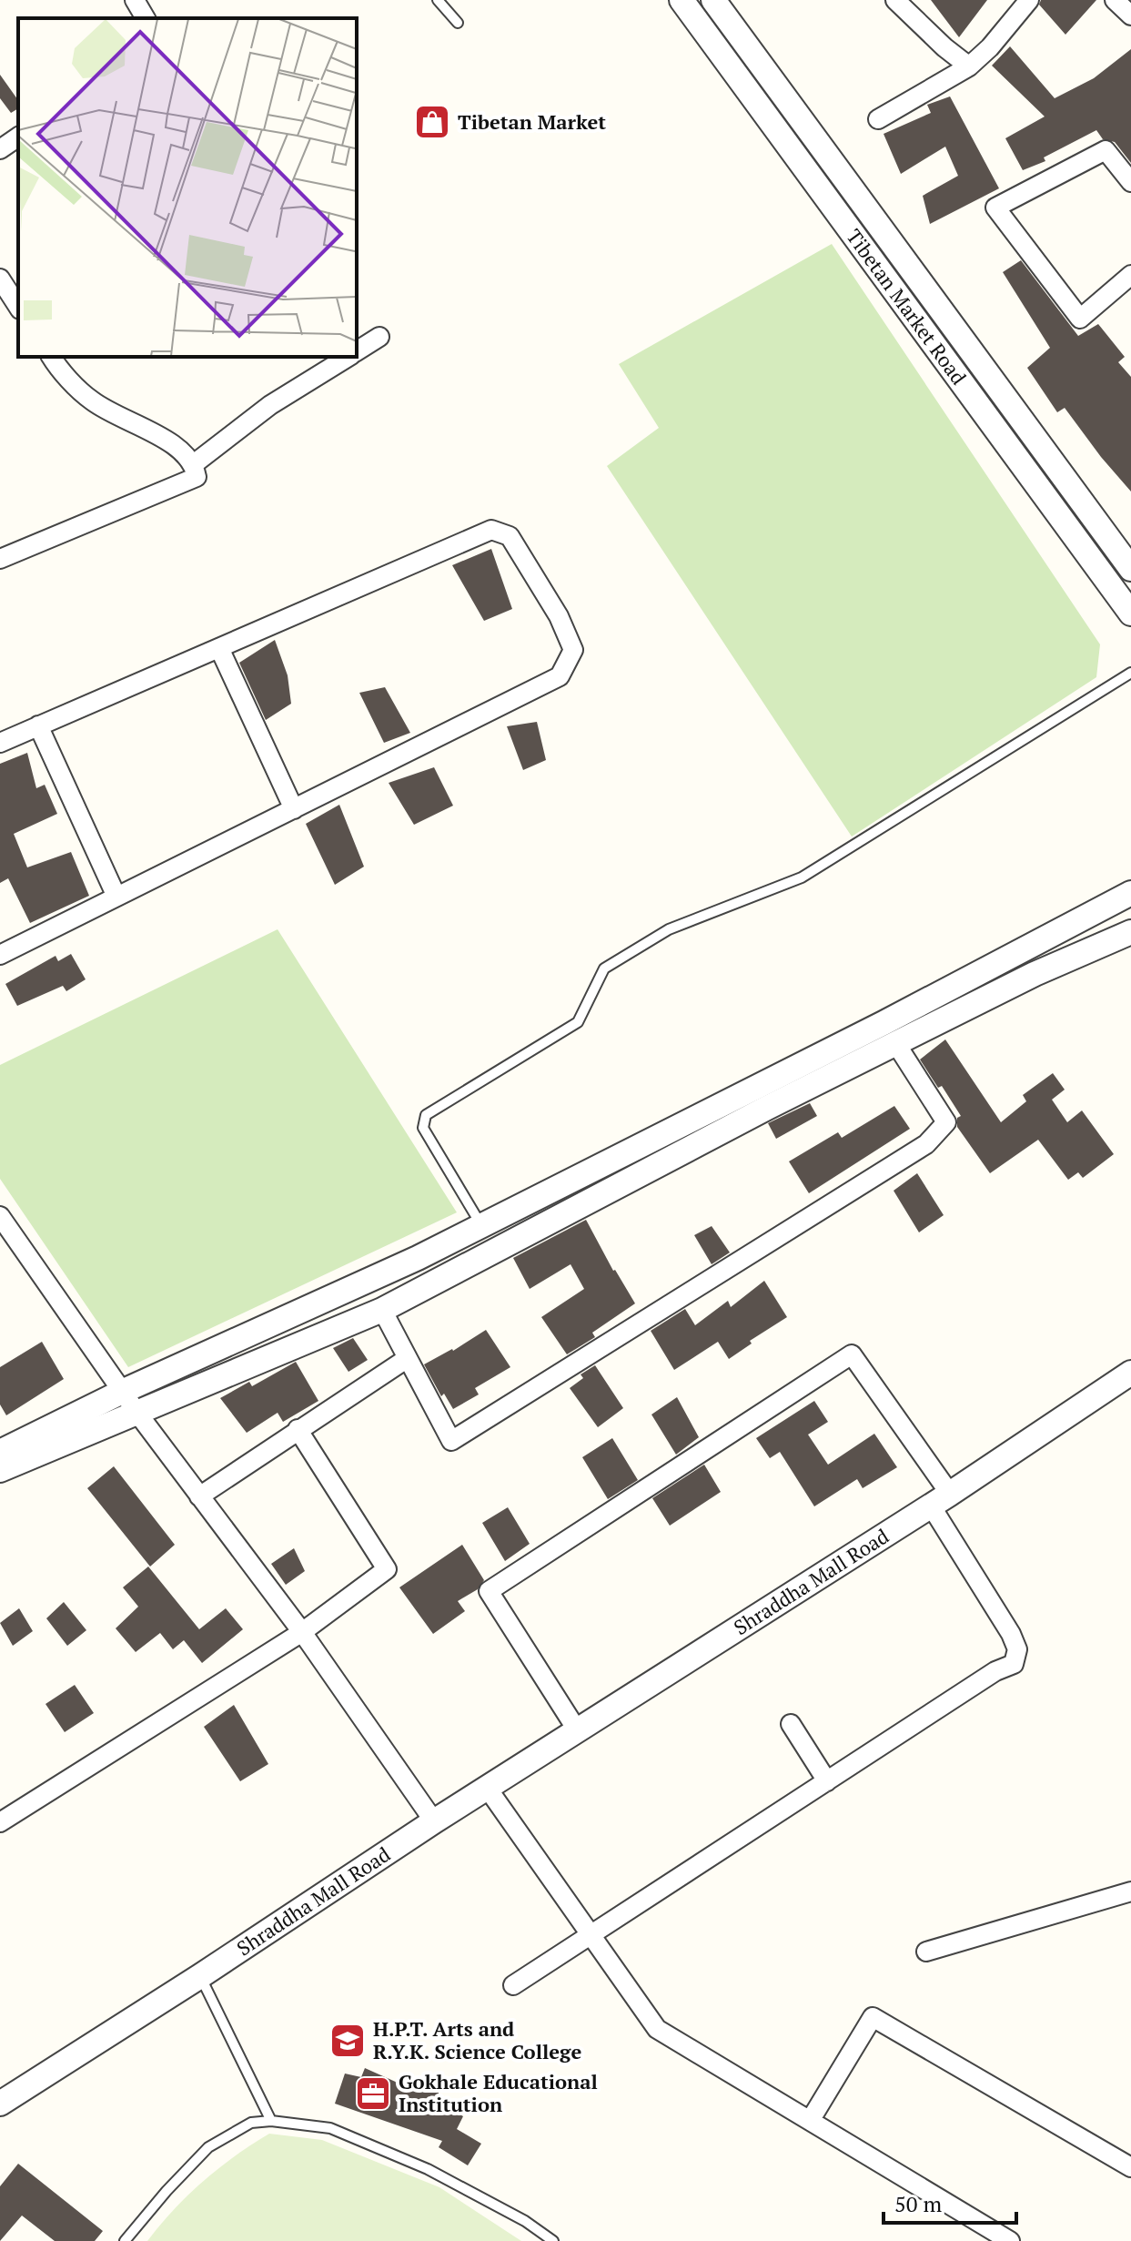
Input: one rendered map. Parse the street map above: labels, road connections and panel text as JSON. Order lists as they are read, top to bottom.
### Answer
{
  "streets": {
    "street": ["Tibetan Market Road", "Shraddha Mall Road"]
  },
  "places": {
    "shop": ["Tibetan Market"],
    "school or university": ["H.P.T. Arts and R.Y.K. Science College"],
    "office": ["Gokhale Educational Institution"]
  },
  "scale_bar": "50 m"
}
